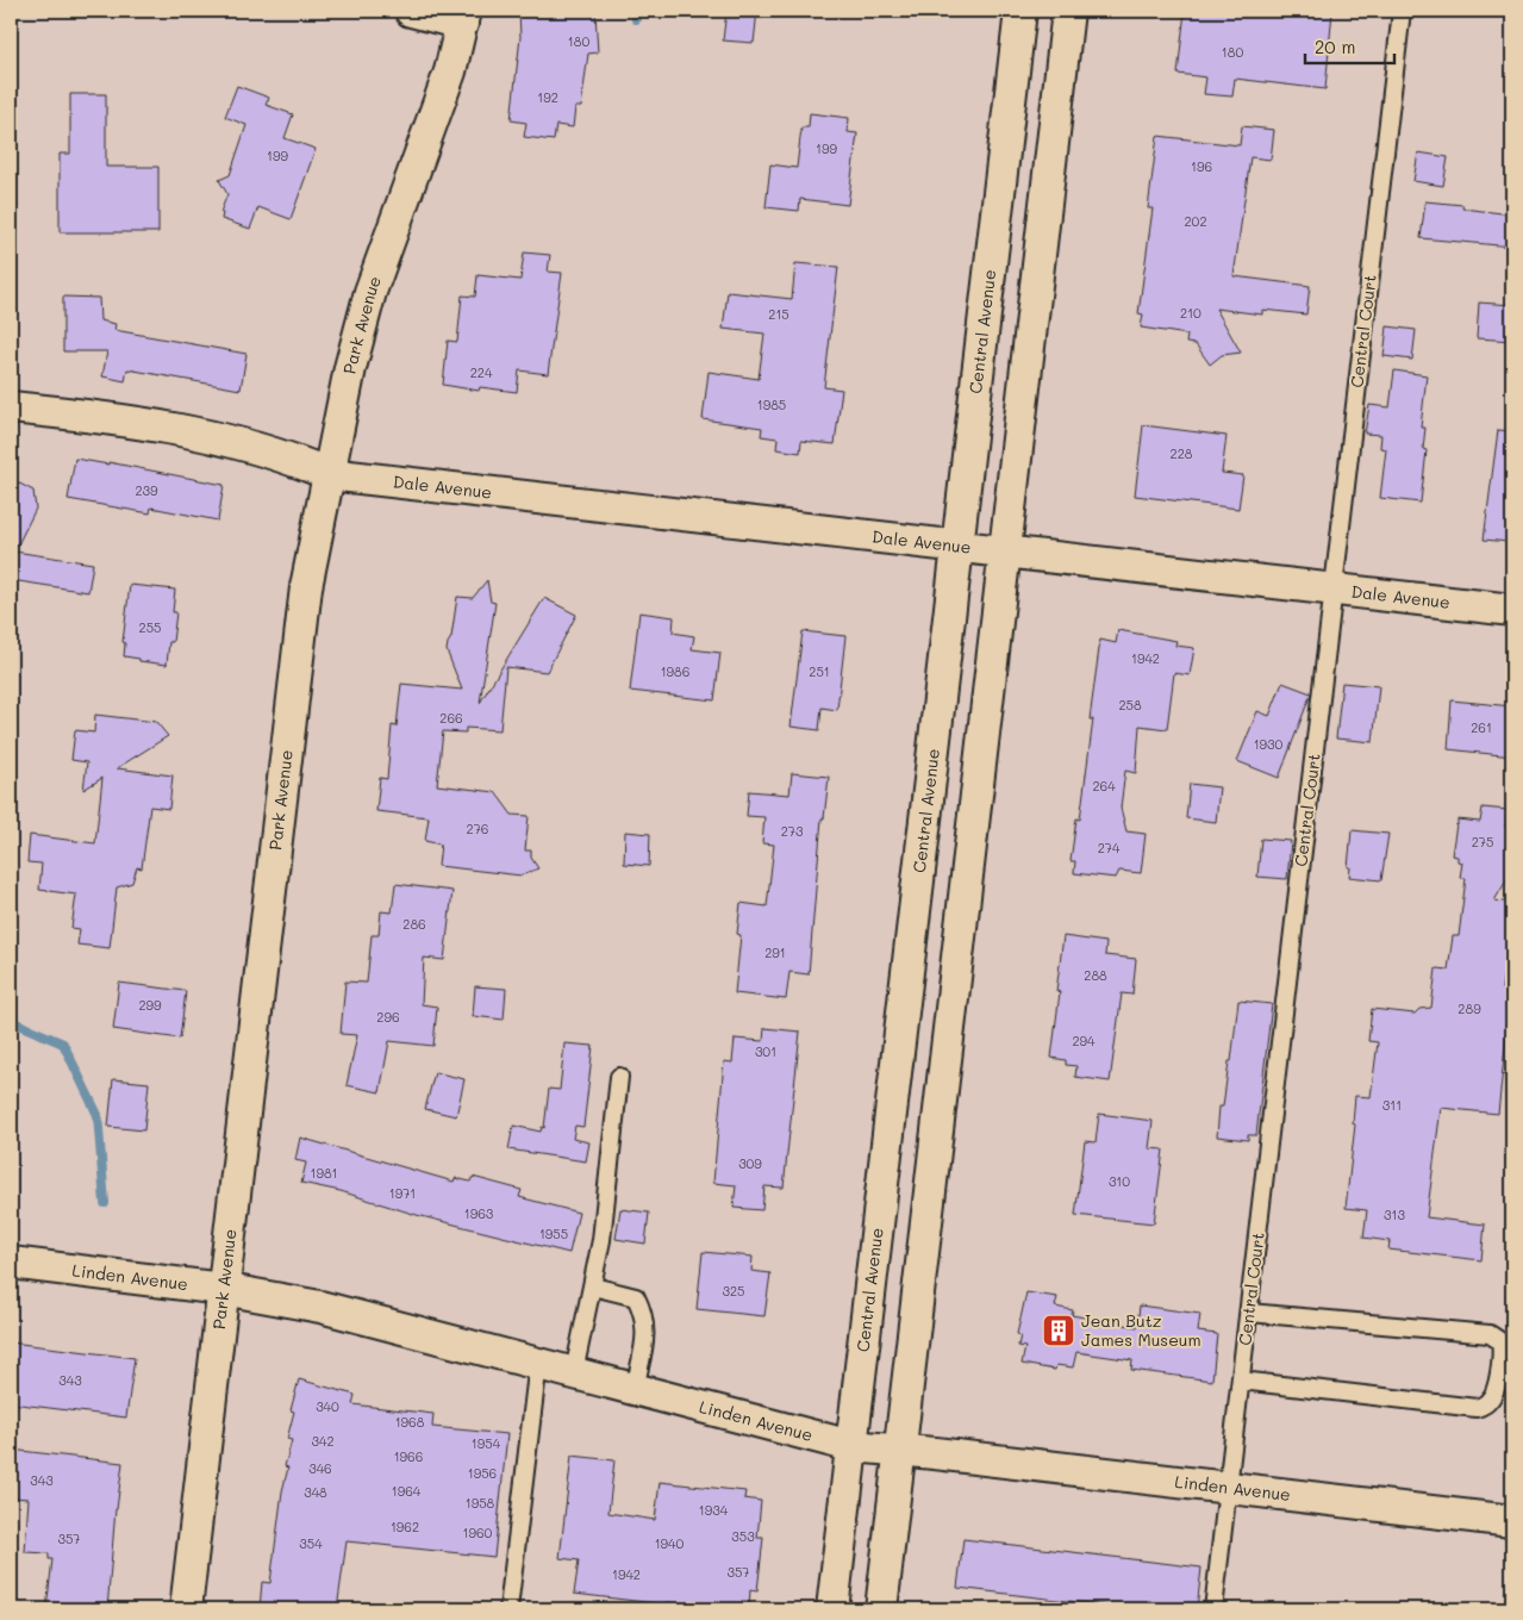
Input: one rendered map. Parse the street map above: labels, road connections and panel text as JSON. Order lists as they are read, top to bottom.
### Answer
{
  "streets": {
    "street": [
      "Park Avenue",
      "Central Avenue",
      "Dale Avenue",
      "Linden Avenue"
    ],
    "lane": ["Central Court"]
  },
  "crossings": [
    ["Park Avenue", "Dale Avenue"],
    ["Park Avenue", "Linden Avenue"],
    ["Central Avenue", "Dale Avenue"],
    ["Central Avenue", "Linden Avenue"],
    ["Central Court", "Dale Avenue"],
    ["Central Court", "Linden Avenue"]
  ],
  "places": {
    "building": ["Jean Butz James Museum"]
  },
  "house_numbers": [
    "180",
    "180",
    "192",
    "199",
    "199",
    "196",
    "202",
    "210",
    "215",
    "224",
    "1985",
    "228",
    "239",
    "255",
    "1942",
    "1986",
    "251",
    "258",
    "266",
    "261",
    "1930",
    "264",
    "276",
    "273",
    "275",
    "274",
    "286",
    "291",
    "288",
    "299",
    "289",
    "296",
    "294",
    "301",
    "311",
    "309",
    "1981",
    "310",
    "1971",
    "1963",
    "313",
    "1955",
    "325",
    "343",
    "340",
    "1968",
    "342",
    "1954",
    "1966",
    "346",
    "1956",
    "343",
    "1964",
    "348",
    "1958",
    "1934",
    "1962",
    "1960",
    "353",
    "357",
    "354",
    "1940",
    "357",
    "1942"
  ],
  "scale_bar": "20 m"
}
